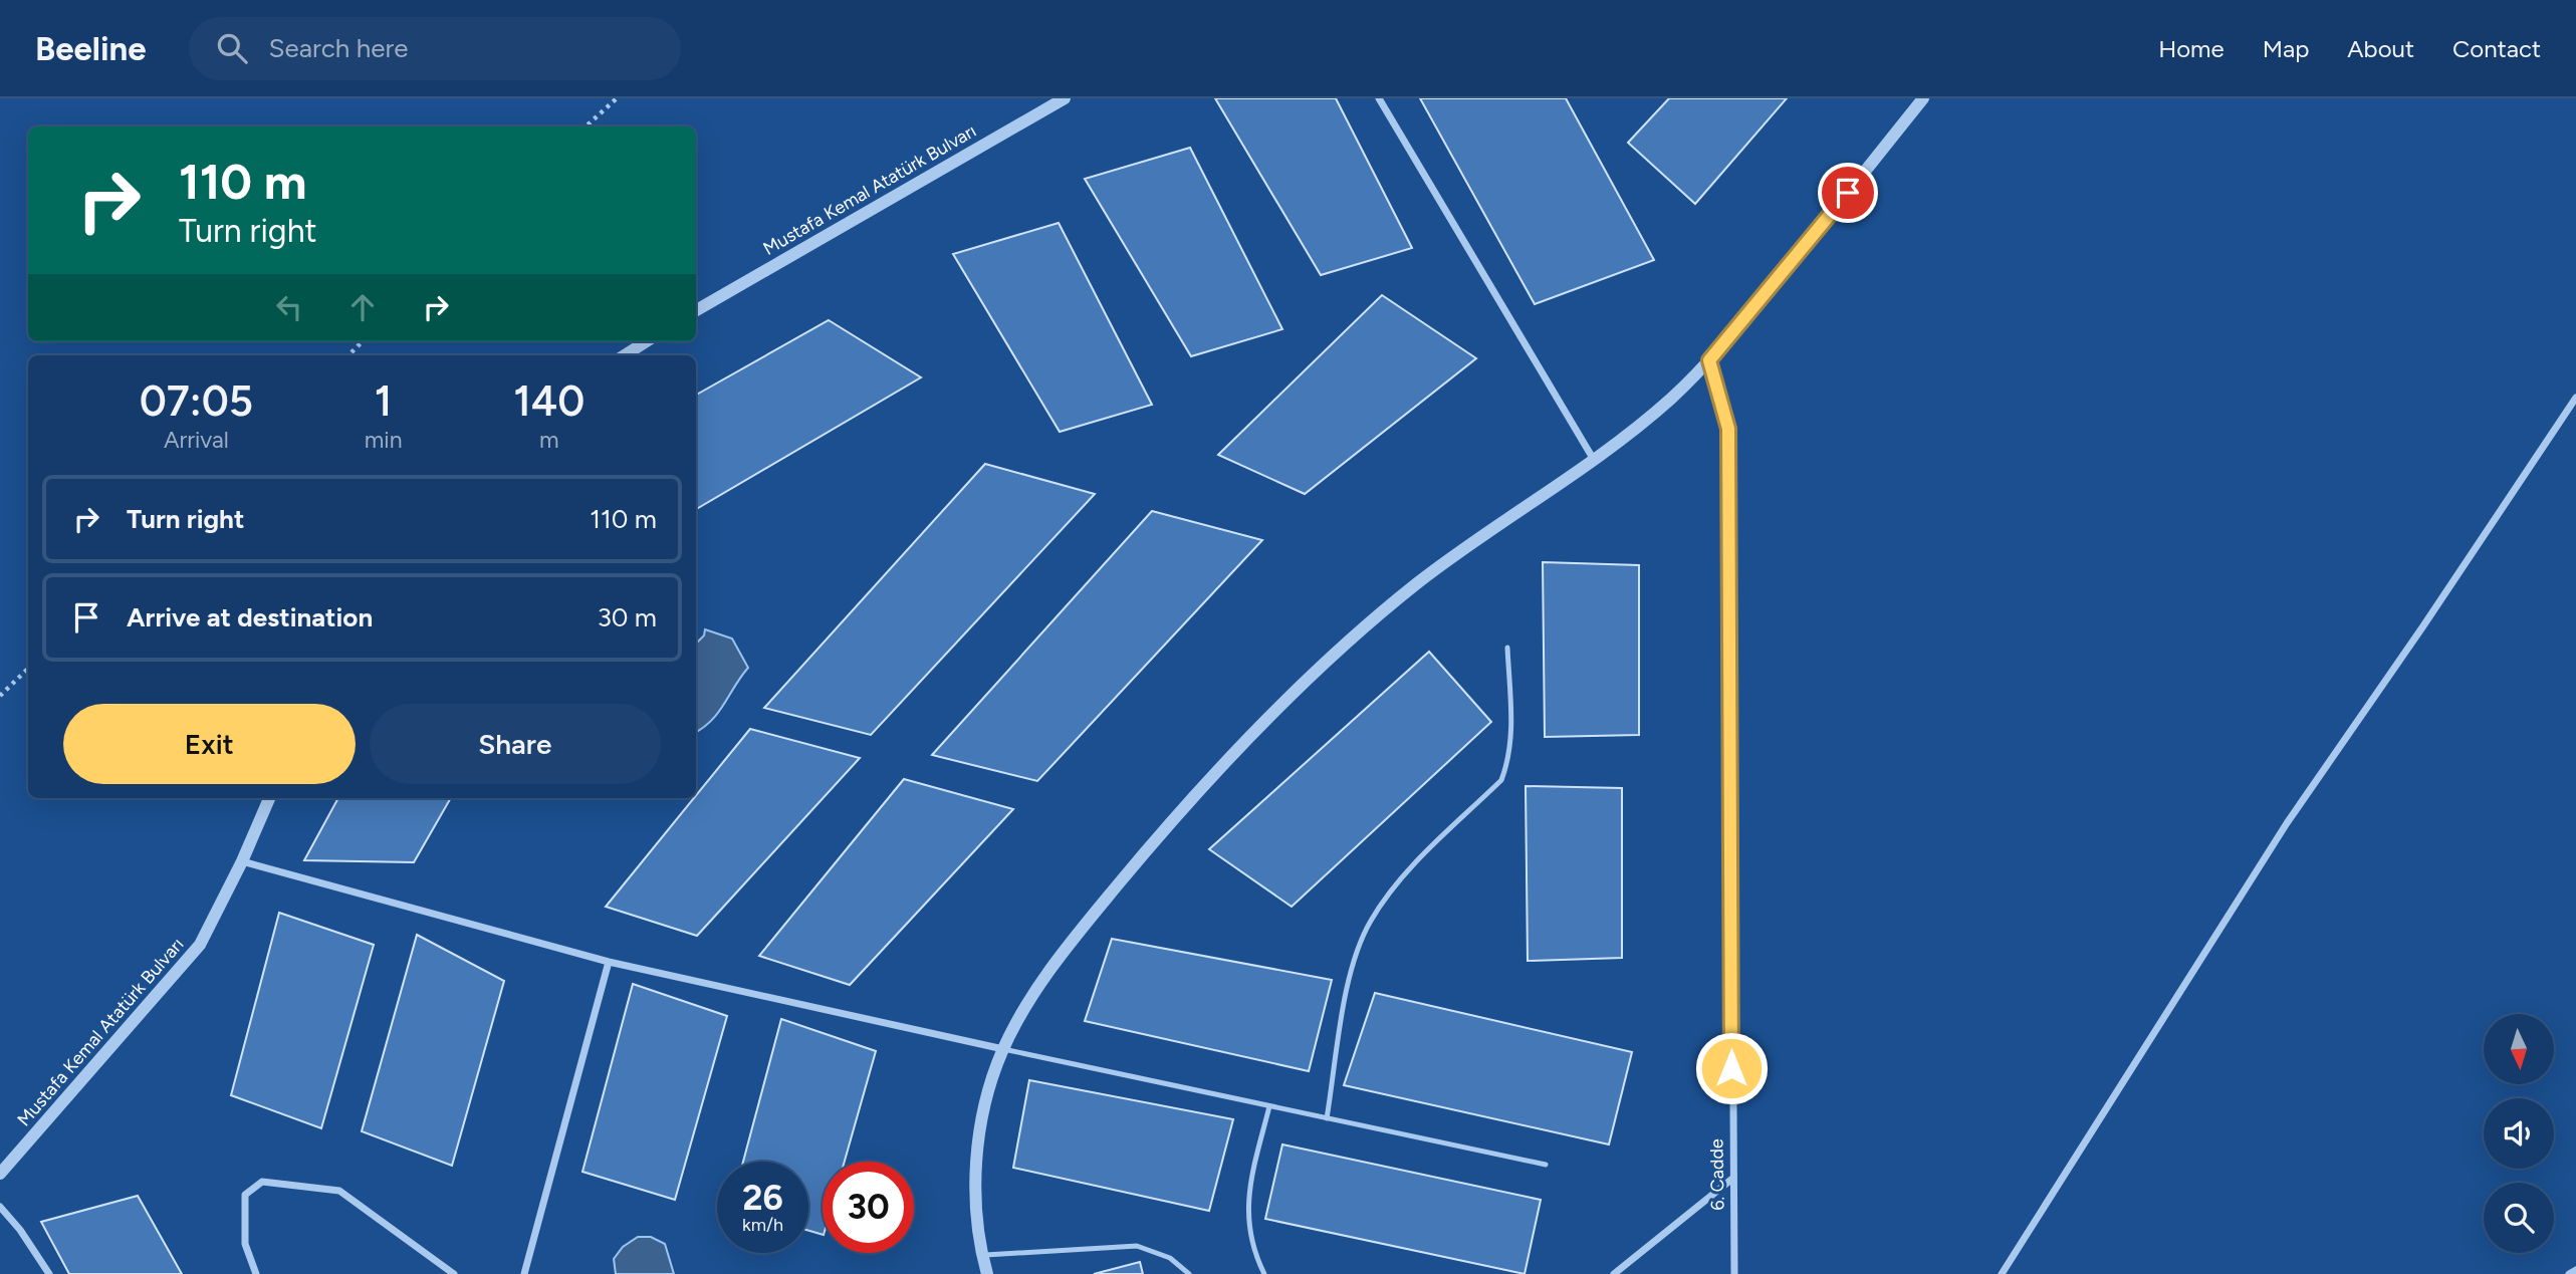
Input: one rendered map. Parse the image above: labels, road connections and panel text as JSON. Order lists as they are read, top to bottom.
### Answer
{
  "streets": {
    "street": ["Mustafa Kemal Atatürk Bulvarı", "6. Cadde"]
  },
  "north": "bottom",
  "page": {
    "header": "Beeline",
    "search": "Search here",
    "nav": [
      "Home",
      "Map",
      "About",
      "Contact"
    ],
    "turn": ["110 m", "Turn right"],
    "eta": [
      "07:05",
      "Arrival",
      "1",
      "min",
      "140",
      "m"
    ],
    "list": [
      {
        "name": "Turn right",
        "value": "110 m"
      },
      {
        "name": "Arrive at destination",
        "value": "30 m"
      }
    ],
    "buttons": ["Exit", "Share"],
    "speed": "26 km/h",
    "limit": "30"
  }
}
